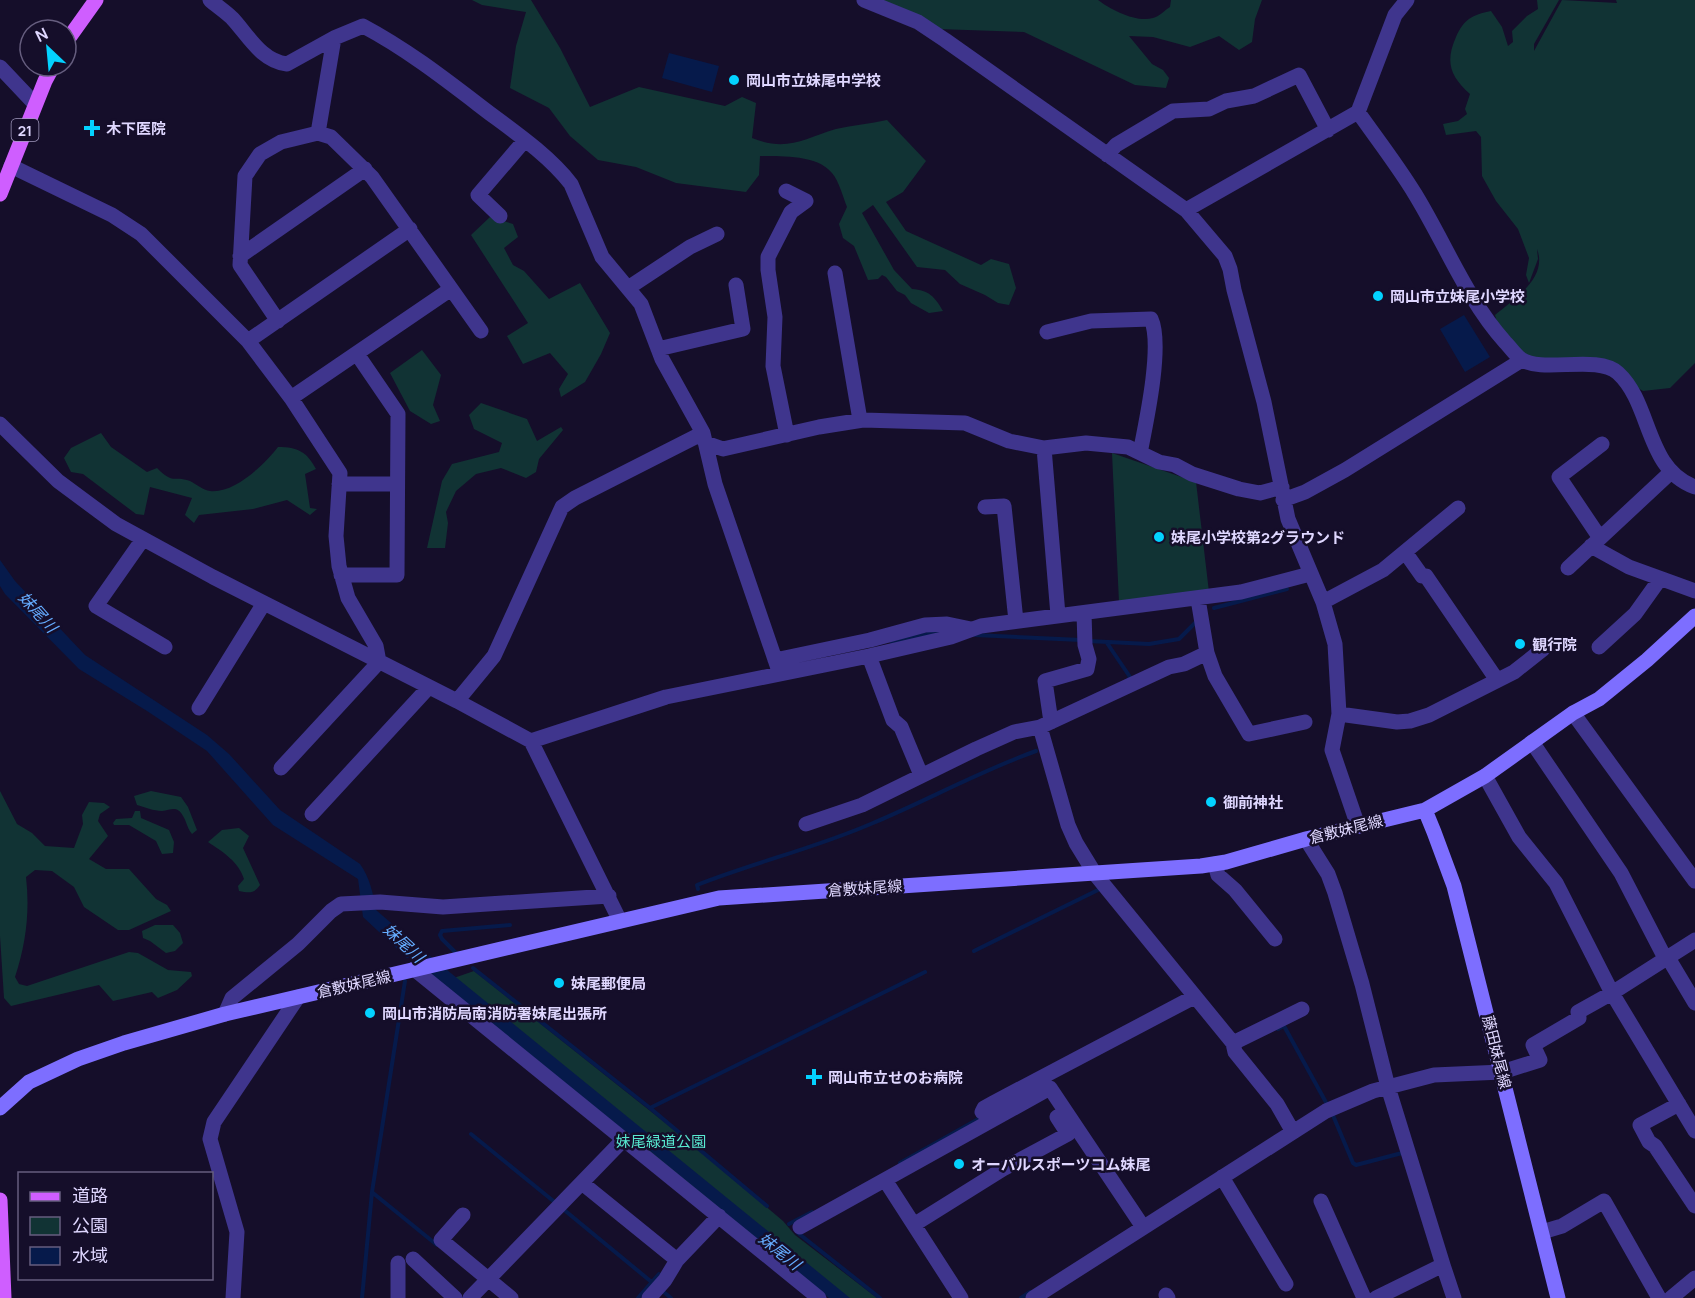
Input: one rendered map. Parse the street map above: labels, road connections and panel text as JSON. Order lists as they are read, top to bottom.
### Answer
{
  "streets": {
    "main road": ["21", "倉敷妹尾線", "藤田妹尾線"]
  },
  "crossings": [
    ["倉敷妹尾線", "藤田妹尾線"]
  ],
  "water": ["妹尾川"],
  "parks": ["妹尾緑道公園"],
  "places": {
    "other": [
      "岡山市立妹尾中学校",
      "岡山市立妹尾小学校",
      "妹尾小学校第2グラウンド",
      "観行院",
      "御前神社",
      "妹尾郵便局",
      "岡山市消防局南消防署妹尾出張所",
      "オーバルスポーツコム妹尾"
    ],
    "health": ["木下医院", "岡山市立せのお病院"]
  },
  "legend": ["道路", "公園", "水域"],
  "north": "top left"
}
